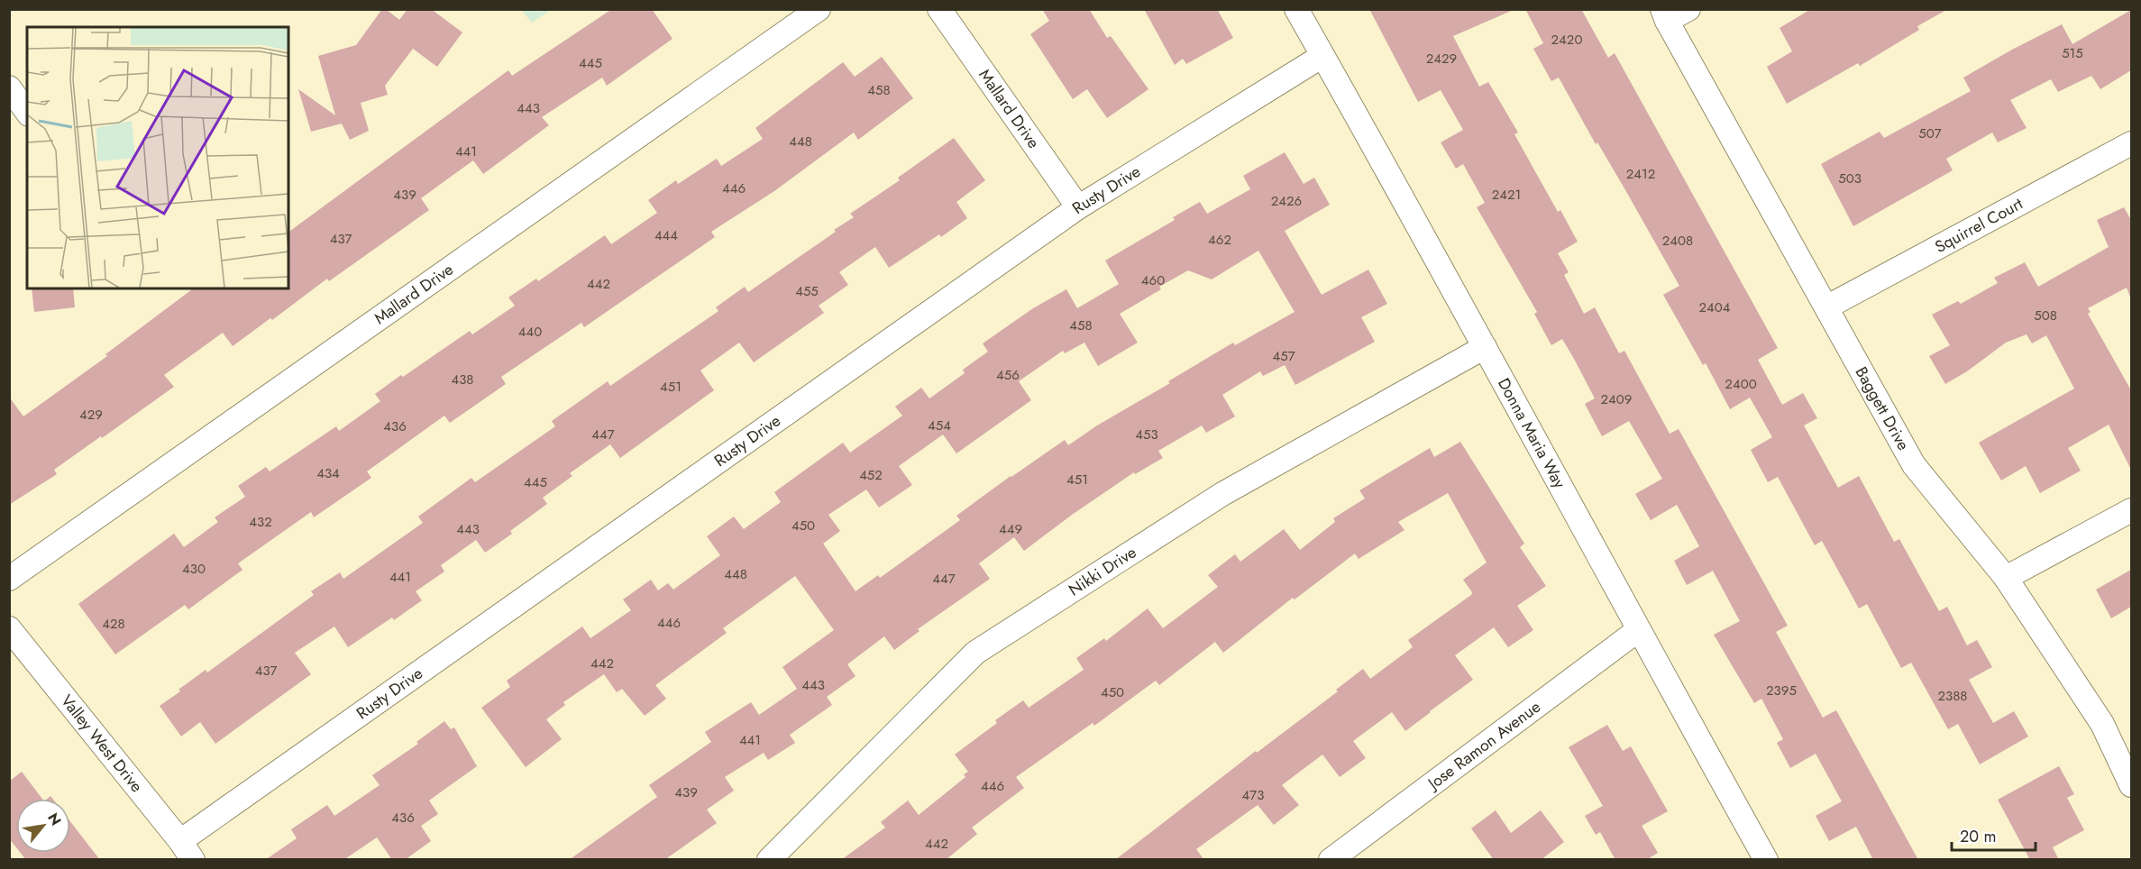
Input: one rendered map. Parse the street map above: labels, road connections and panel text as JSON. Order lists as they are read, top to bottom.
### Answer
{
  "streets": {
    "street": [
      "Mallard Drive",
      "Rusty Drive",
      "Squirrel Court",
      "Baggett Drive",
      "Donna Maria Way",
      "Nikki Drive",
      "Valley West Drive",
      "Jose Ramon Avenue"
    ]
  },
  "crossings": [
    ["Mallard Drive", "Rusty Drive"],
    ["Rusty Drive", "Donna Maria Way"],
    ["Rusty Drive", "Valley West Drive"],
    ["Squirrel Court", "Baggett Drive"],
    ["Donna Maria Way", "Nikki Drive"],
    ["Donna Maria Way", "Jose Ramon Avenue"]
  ],
  "house_numbers": [
    "2420",
    "515",
    "2429",
    "445",
    "458",
    "443",
    "507",
    "448",
    "441",
    "2412",
    "503",
    "446",
    "439",
    "2421",
    "2426",
    "444",
    "437",
    "462",
    "2408",
    "460",
    "442",
    "455",
    "2404",
    "508",
    "458",
    "440",
    "457",
    "456",
    "438",
    "2400",
    "451",
    "2409",
    "429",
    "454",
    "436",
    "447",
    "453",
    "434",
    "452",
    "451",
    "445",
    "432",
    "450",
    "443",
    "449",
    "430",
    "448",
    "441",
    "447",
    "446",
    "428",
    "442",
    "437",
    "443",
    "2395",
    "450",
    "2388",
    "441",
    "446",
    "439",
    "473",
    "436",
    "442"
  ],
  "scale_bar": "20 m",
  "north": "top right"
}
